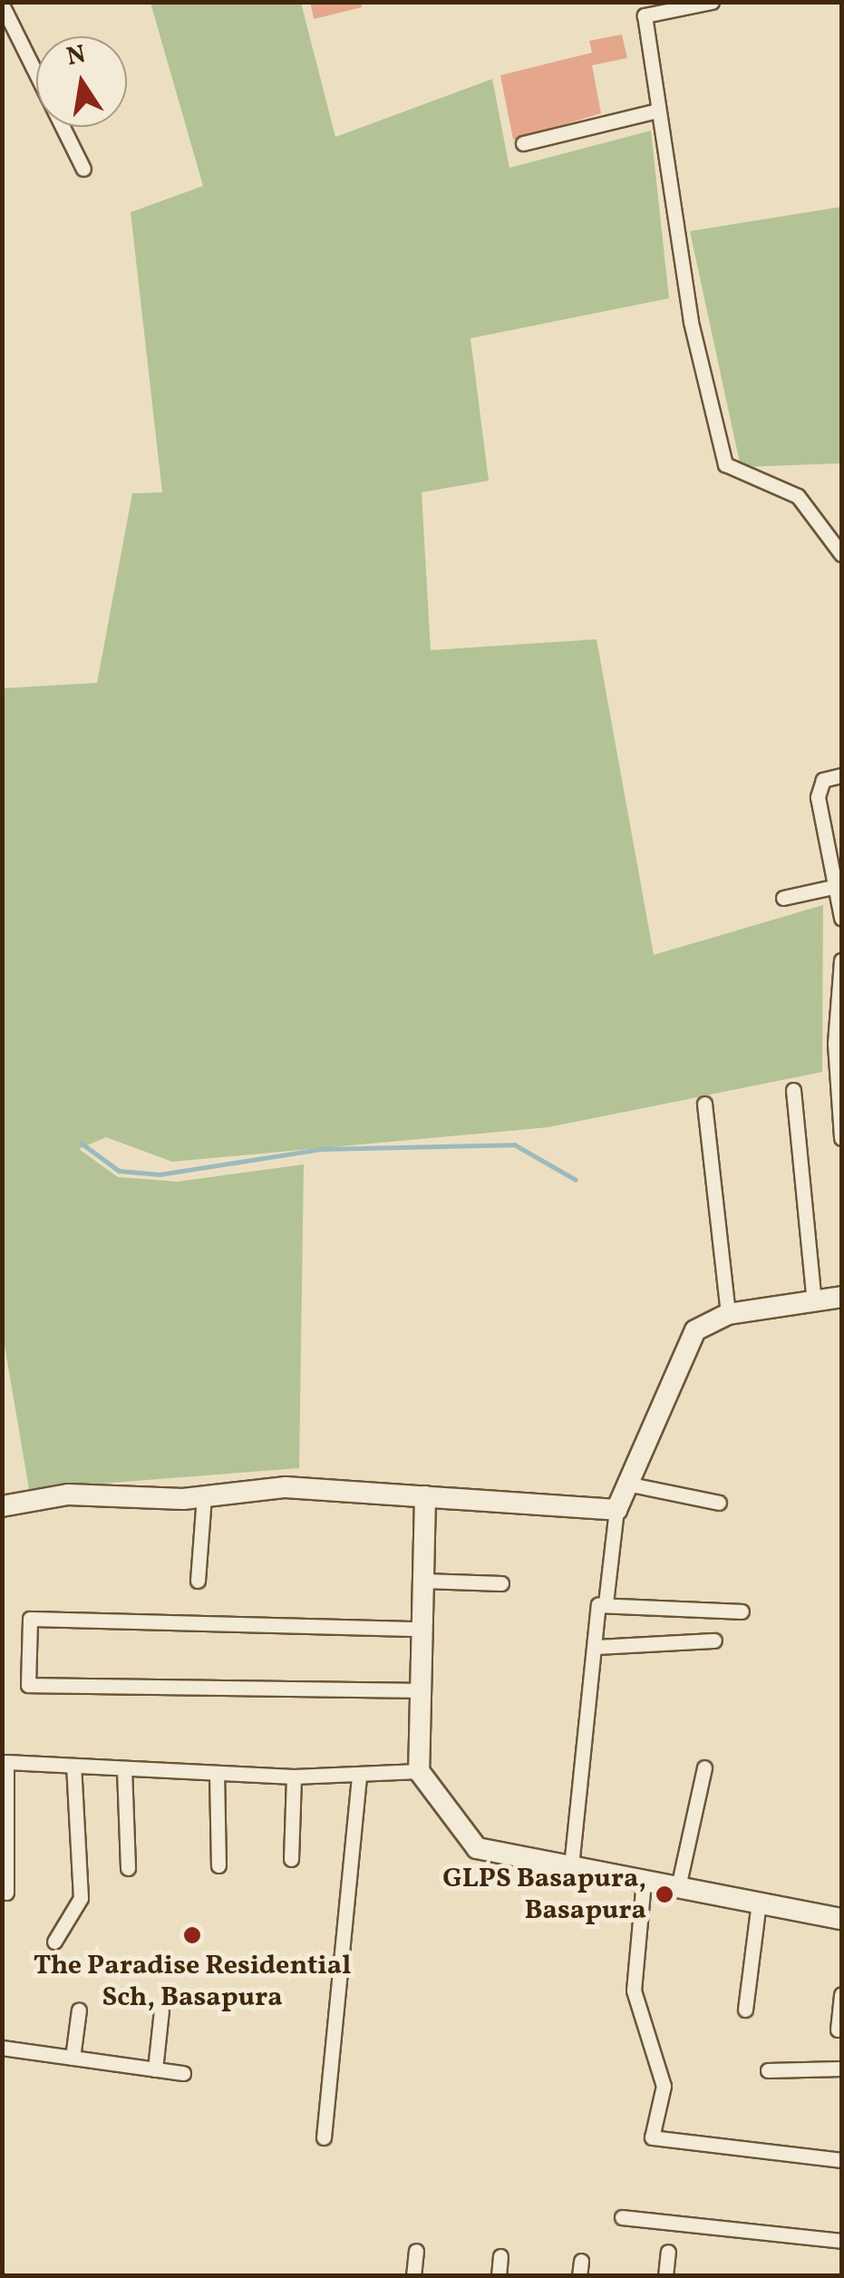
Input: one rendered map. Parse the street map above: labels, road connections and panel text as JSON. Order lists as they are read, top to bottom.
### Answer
{
  "places": ["GLPS Basapura, Basapura", "The Paradise Residential Sch, Basapura"],
  "north": "top"
}
